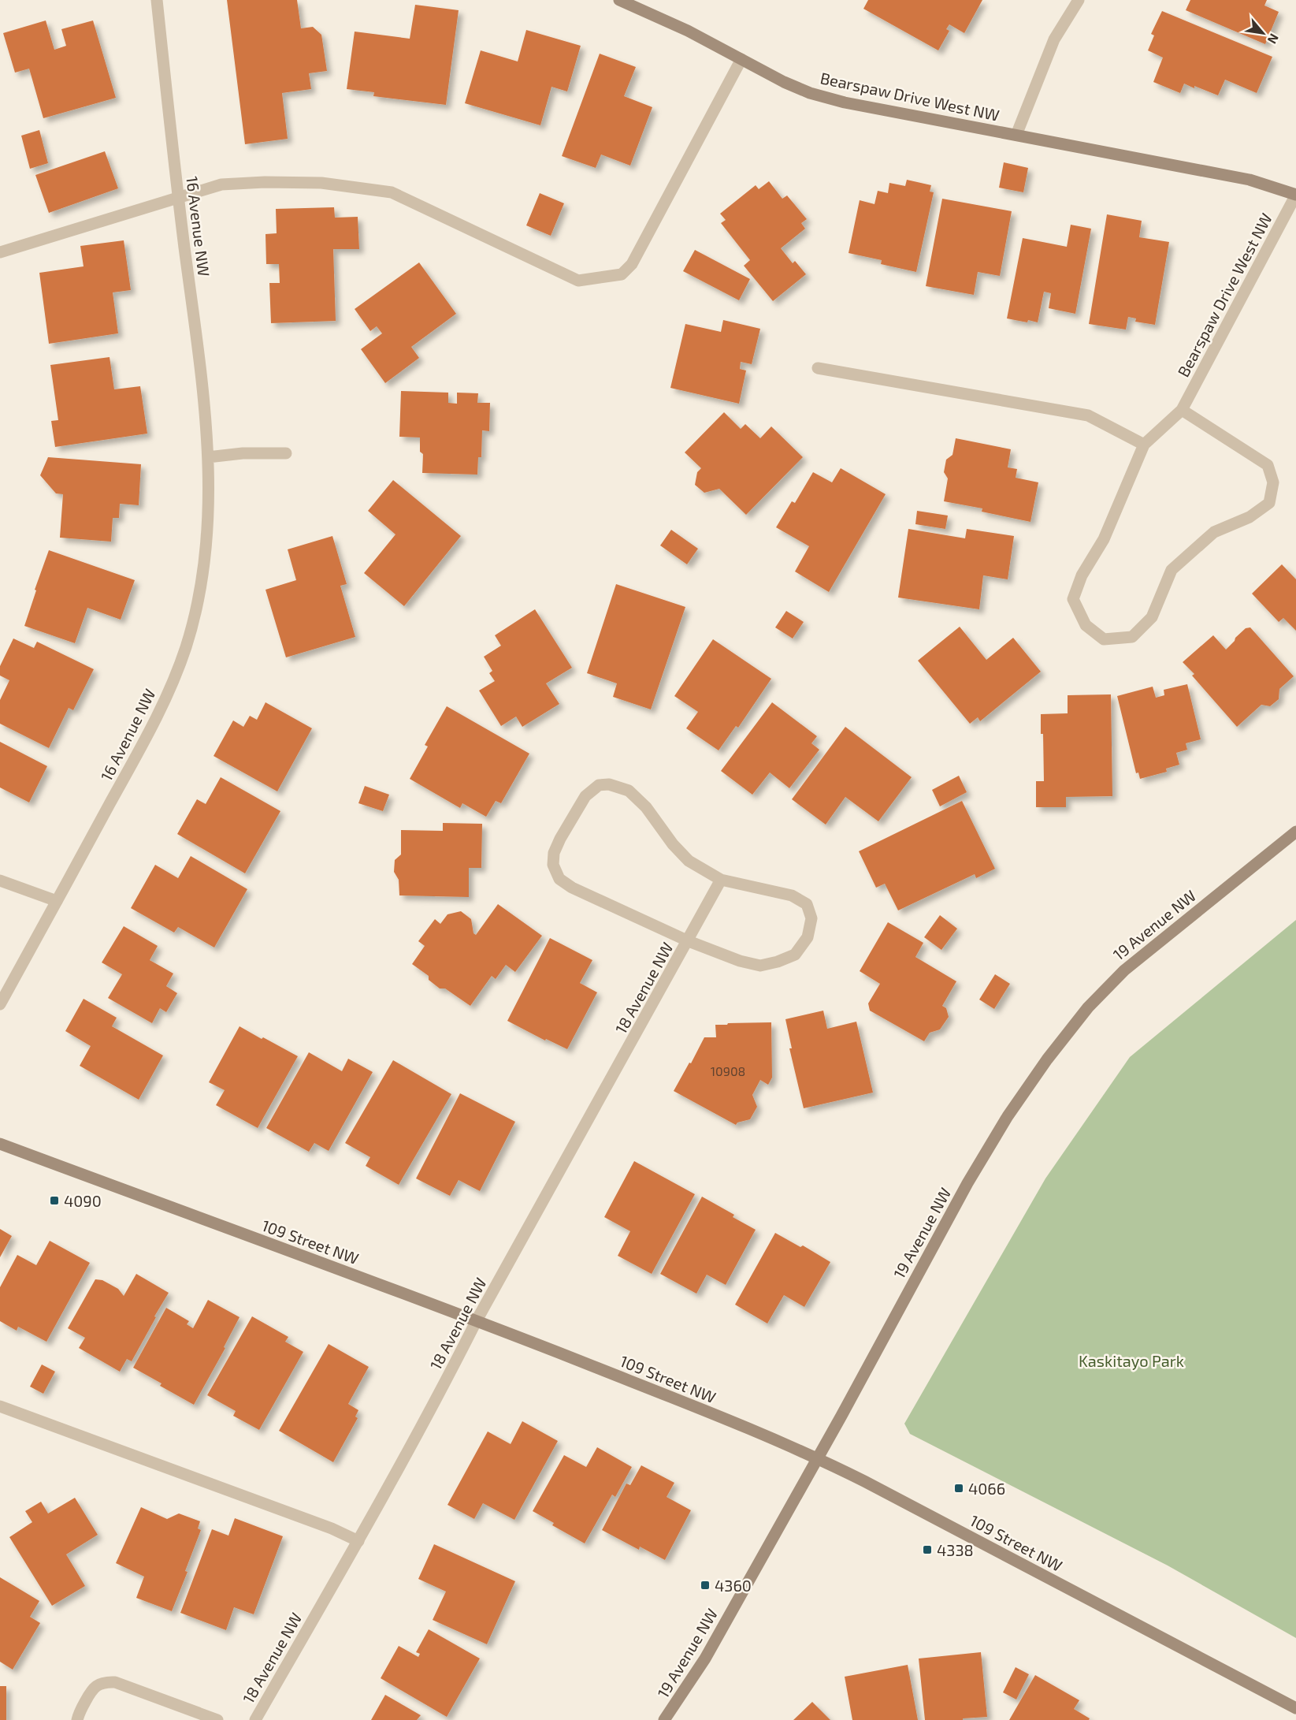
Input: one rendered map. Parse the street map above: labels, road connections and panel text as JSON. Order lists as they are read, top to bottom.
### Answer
{
  "streets": {
    "street": [
      "Bearspaw Drive West NW",
      "16 Avenue NW",
      "19 Avenue NW",
      "18 Avenue NW",
      "109 Street NW"
    ]
  },
  "crossings": [
    ["19 Avenue NW", "109 Street NW"],
    ["18 Avenue NW", "109 Street NW"]
  ],
  "parks": ["Kaskitayo Park"],
  "places": {
    "transit": [
      "4090",
      "4066",
      "4338",
      "4360"
    ]
  },
  "house_numbers": ["10908"],
  "north": "bottom right"
}
